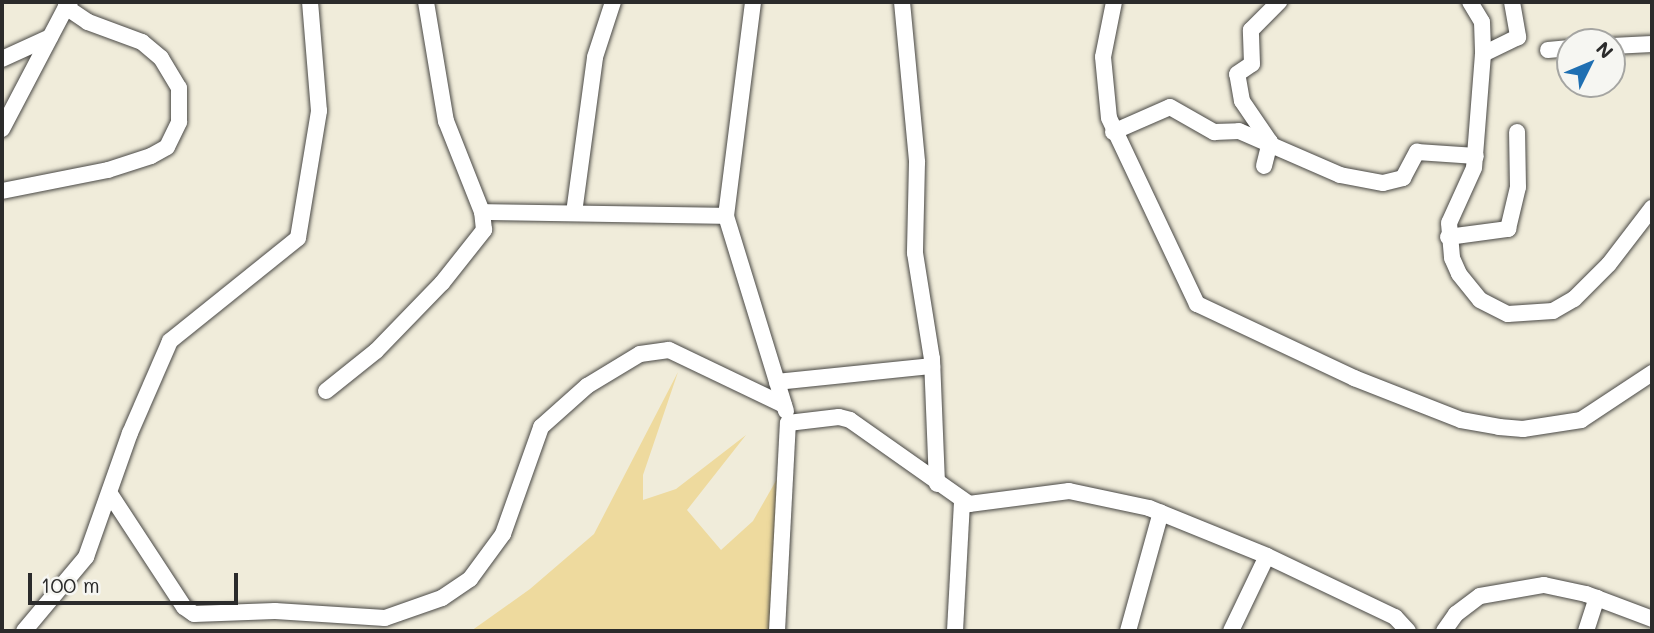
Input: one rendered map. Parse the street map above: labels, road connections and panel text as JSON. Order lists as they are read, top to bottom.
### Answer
{
  "scale_bar": "100 m",
  "north": "top right"
}
